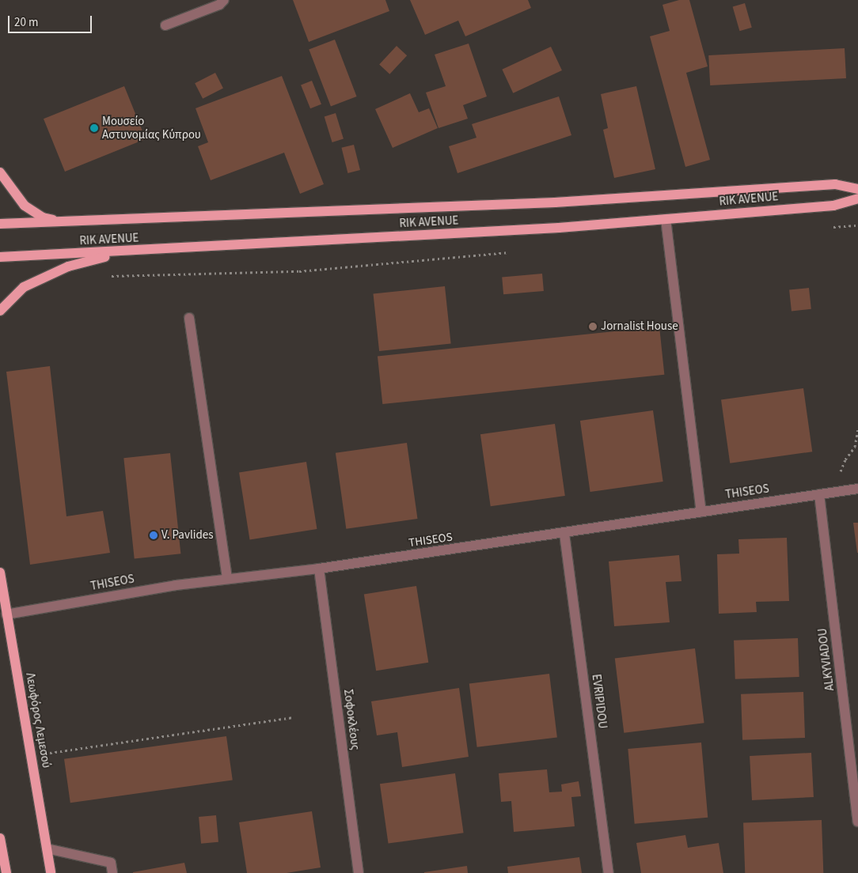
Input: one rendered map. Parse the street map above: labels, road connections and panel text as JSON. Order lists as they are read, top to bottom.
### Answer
{
  "streets": {
    "main road": ["RIK AVENUE", "Λεωφόρος Λεμεσού"],
    "street": [
      "THISEOS",
      "ALKYVIADOU",
      "EVRIPIDOU",
      "Σοφοκλέους"
    ]
  },
  "crossings": [
    ["THISEOS", "ALKYVIADOU"],
    ["THISEOS", "EVRIPIDOU"],
    ["THISEOS", "Σοφοκλέους"],
    ["THISEOS", "Λεωφόρος Λεμεσού"]
  ],
  "places": ["Μουσείο Αστυνομίας Κύπρου", "Jornalist House", "V. Pavlides"],
  "scale_bar": "20 m"
}
